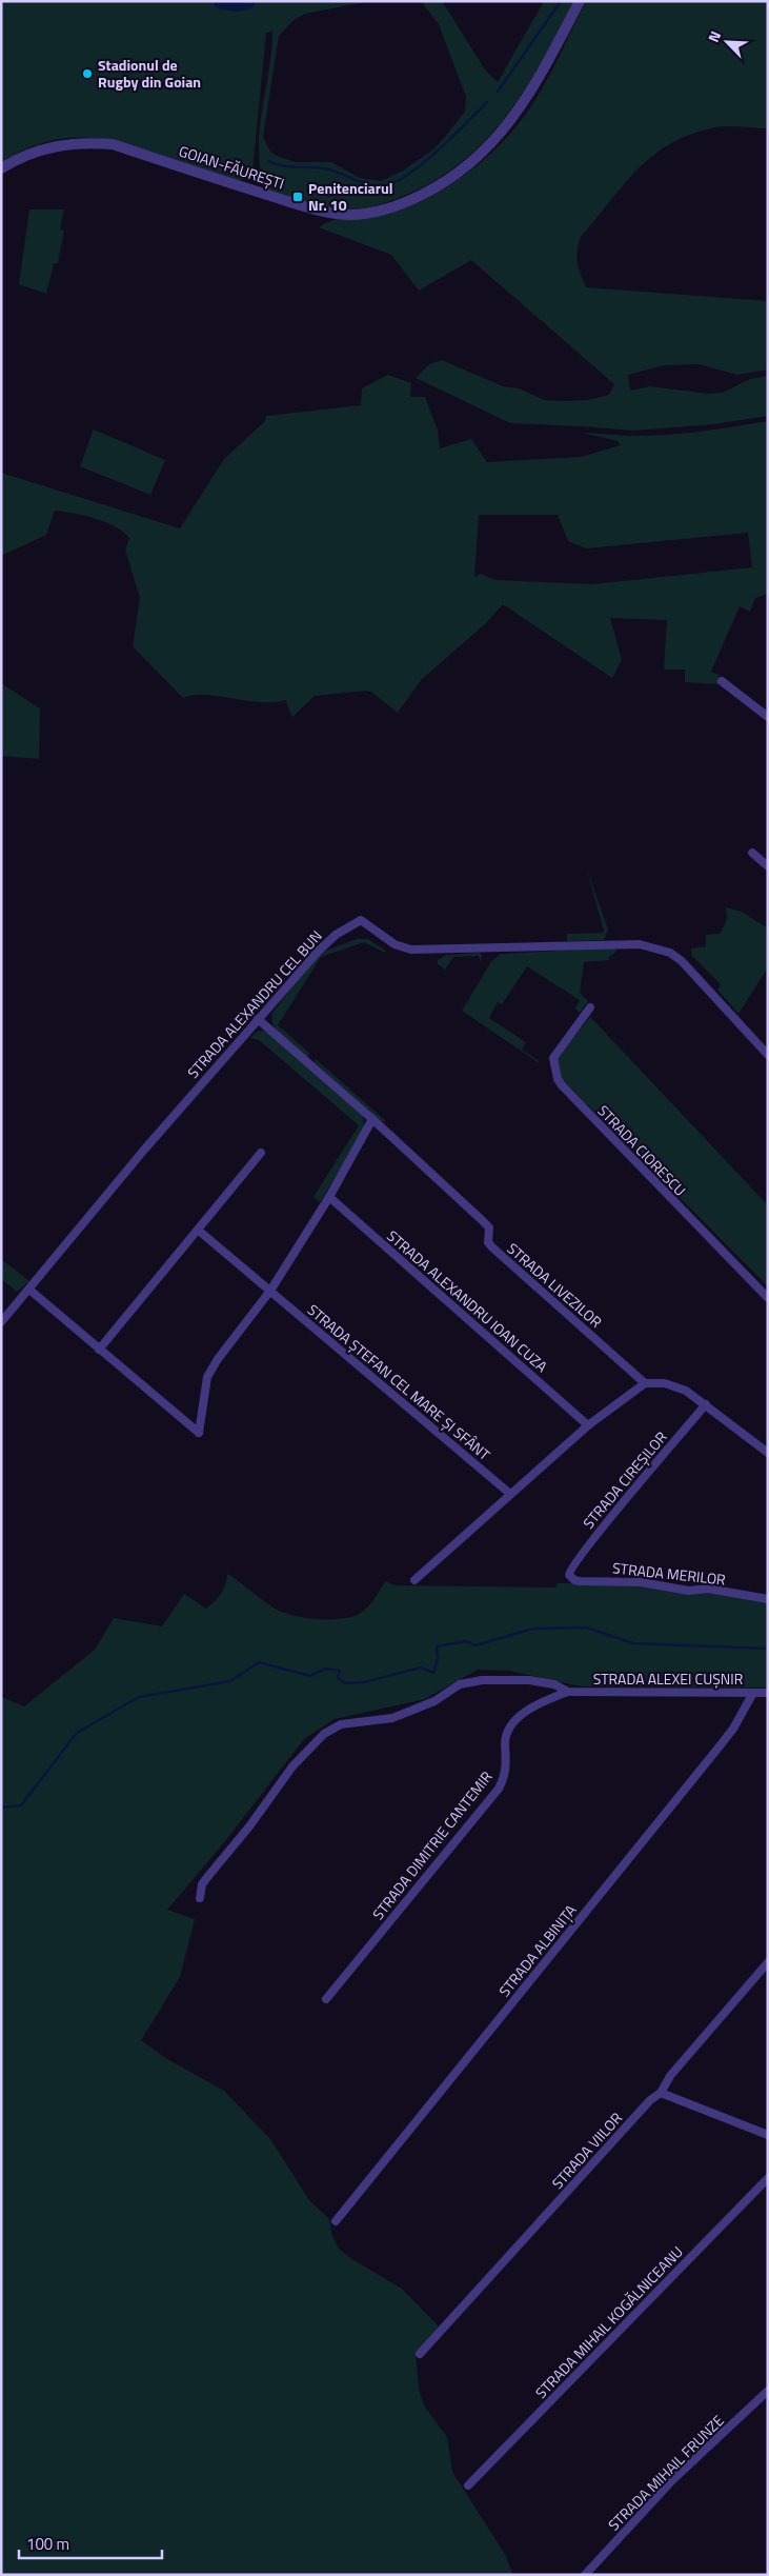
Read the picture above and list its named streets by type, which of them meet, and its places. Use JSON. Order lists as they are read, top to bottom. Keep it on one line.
{"streets":{"street":["GOIAN-FĂUREȘTI","STRADA ALEXANDRU CEL BUN","STRADA CIORESCU","STRADA LIVEZILOR","STRADA ALEXANDRU IOAN CUZA","STRADA ȘTEFAN CEL MARE ȘI SFÂNT","STRADA CIREȘILOR","STRADA MERILOR","STRADA ALEXEI CUȘNIR","STRADA DIMITRIE CANTEMIR","STRADA ALBINIȚA","STRADA VIILOR","STRADA MIHAIL KOGĂLNICEANU","STRADA MIHAIL FRUNZE"]},"crossings":[["STRADA ALEXANDRU CEL BUN","STRADA LIVEZILOR"],["STRADA CIREȘILOR","STRADA MERILOR"],["STRADA ALEXEI CUȘNIR","STRADA DIMITRIE CANTEMIR"],["STRADA ALEXEI CUȘNIR","STRADA ALBINIȚA"]],"places":{"other":["Stadionul de Rugby din Goian"],"transit":["Penitenciarul Nr. 10"]},"scale_bar":"100 m","north":"top left"}
